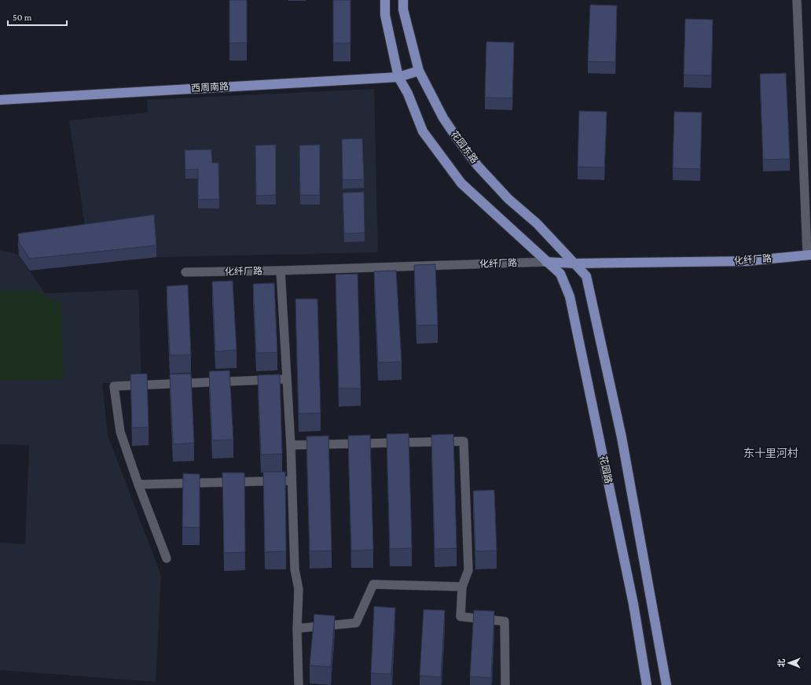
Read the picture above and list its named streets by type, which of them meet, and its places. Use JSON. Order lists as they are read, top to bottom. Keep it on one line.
{"streets":{"main road":["西周南路","花园东路","化纤厂路","花园路"]},"crossings":[["西周南路","花园东路"],["花园东路","化纤厂路"],["化纤厂路","花园路"]],"districts":["东十里河村"],"scale_bar":"50 m","north":"left"}
